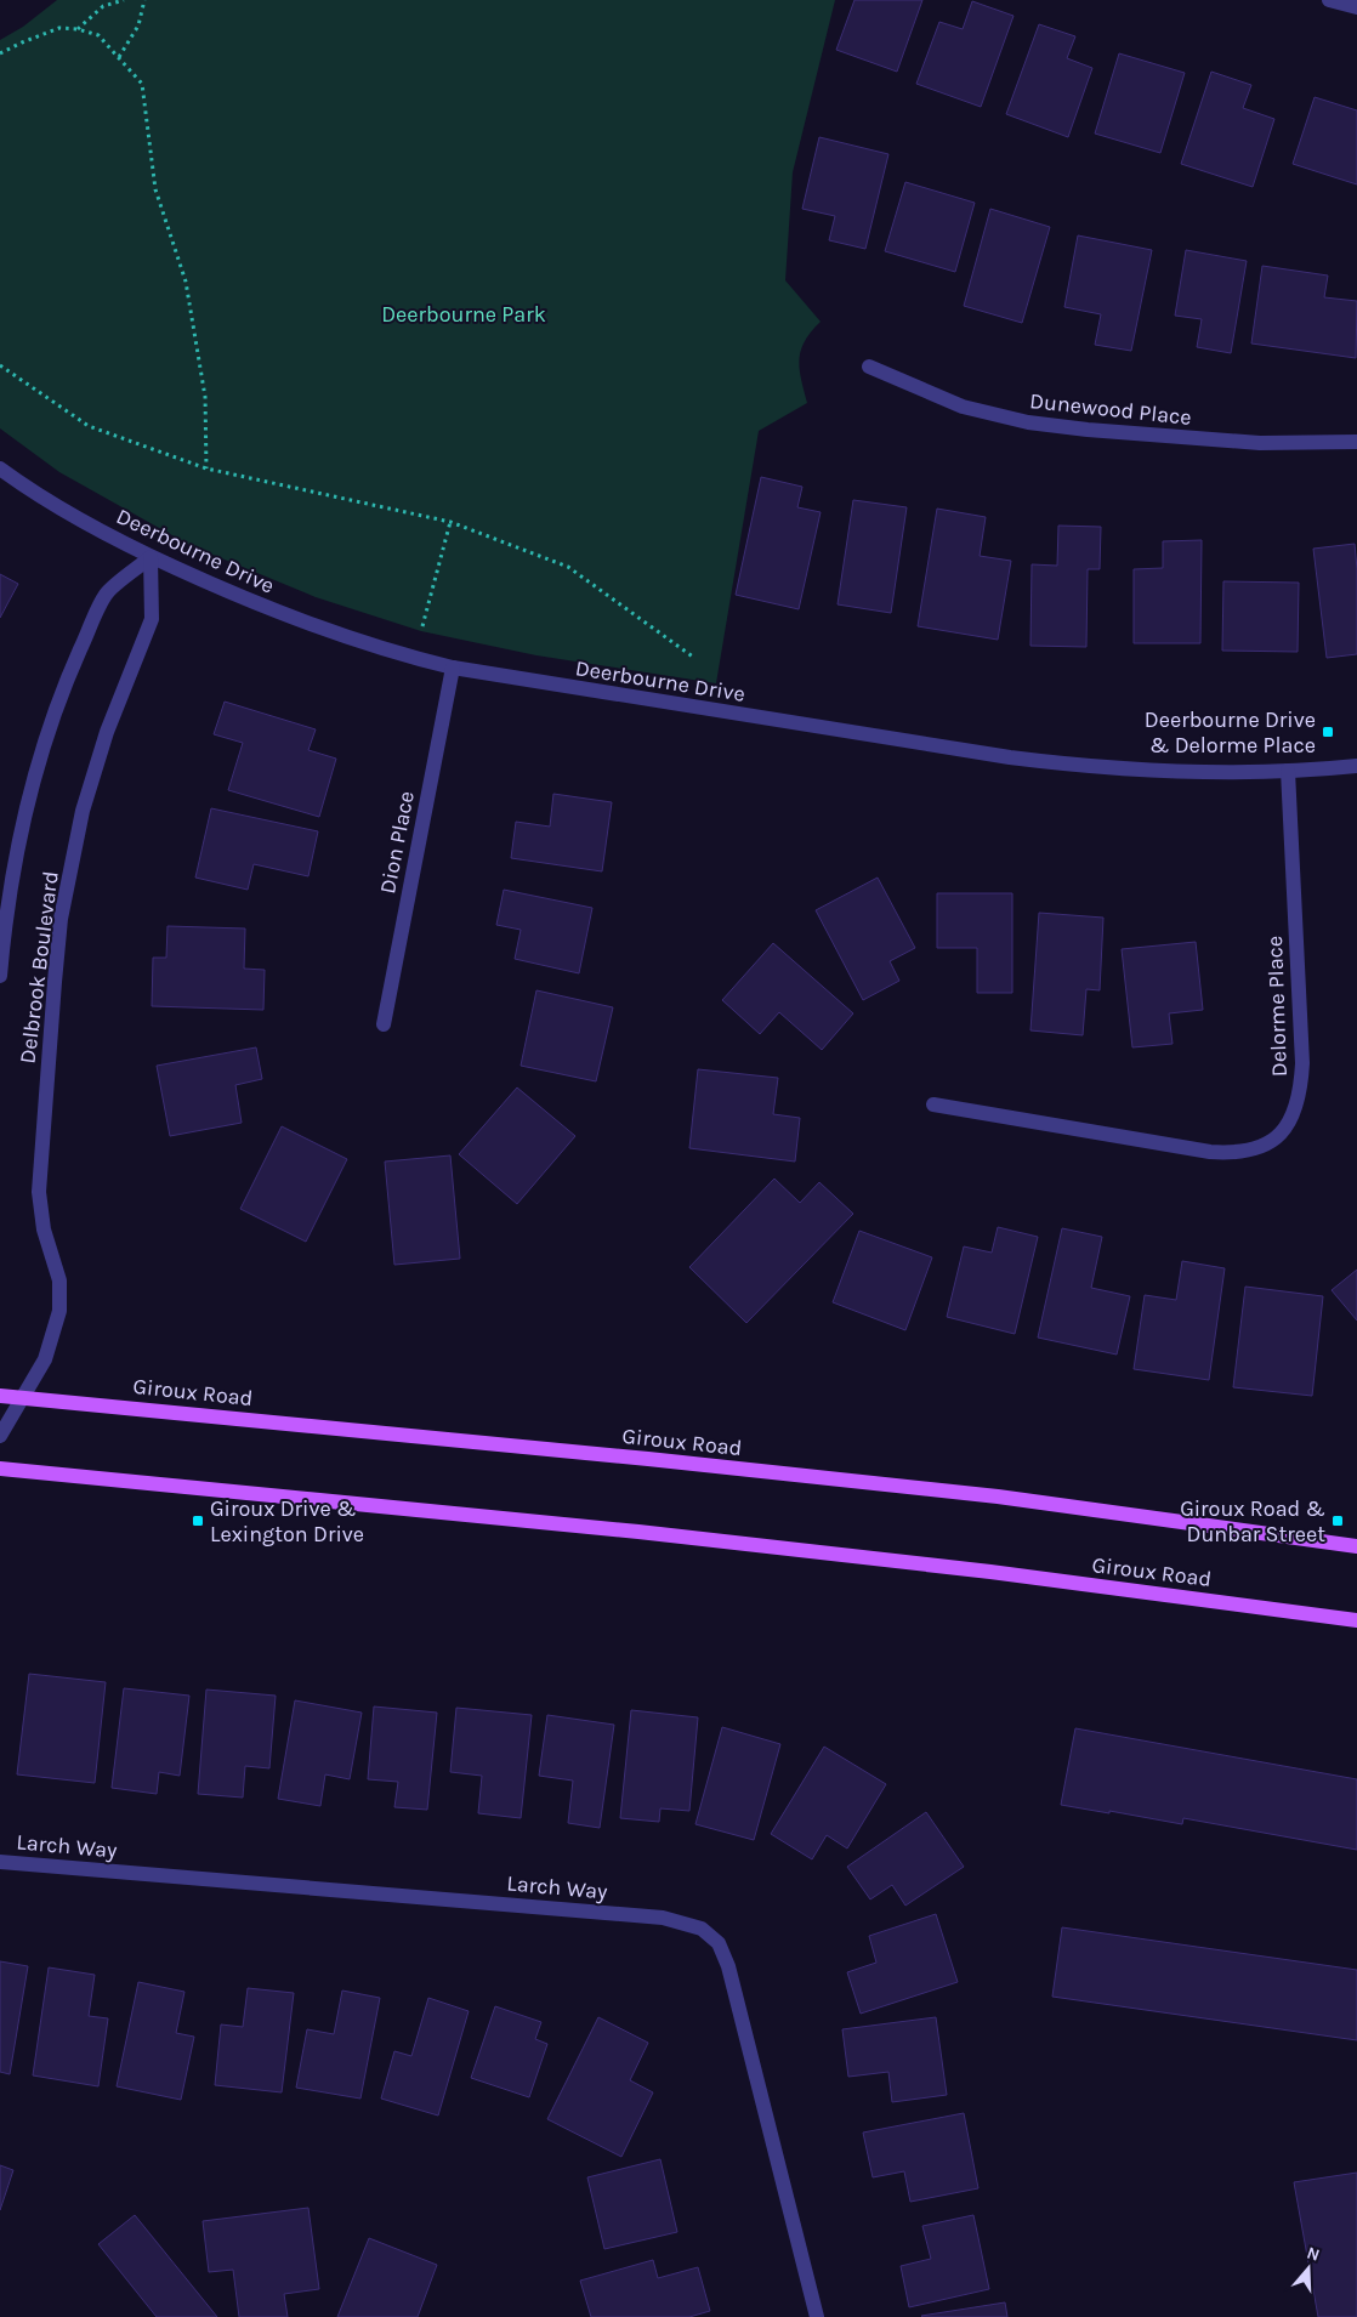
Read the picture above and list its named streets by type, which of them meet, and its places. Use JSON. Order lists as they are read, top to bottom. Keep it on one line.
{"streets":{"main road":["Giroux Road"],"street":["Dunewood Place","Deerbourne Drive","Dion Place","Delbrook Boulevard","Delorme Place","Larch Way"]},"crossings":[["Deerbourne Drive","Dion Place"],["Deerbourne Drive","Delbrook Boulevard"],["Deerbourne Drive","Delorme Place"],["Delbrook Boulevard","Giroux Road"]],"parks":["Deerbourne Park"],"places":{"transit":["Deerbourne Drive & Delorme Place","Giroux Drive & Lexington Drive","Giroux Road & Dunbar Street"]},"north":"top"}
